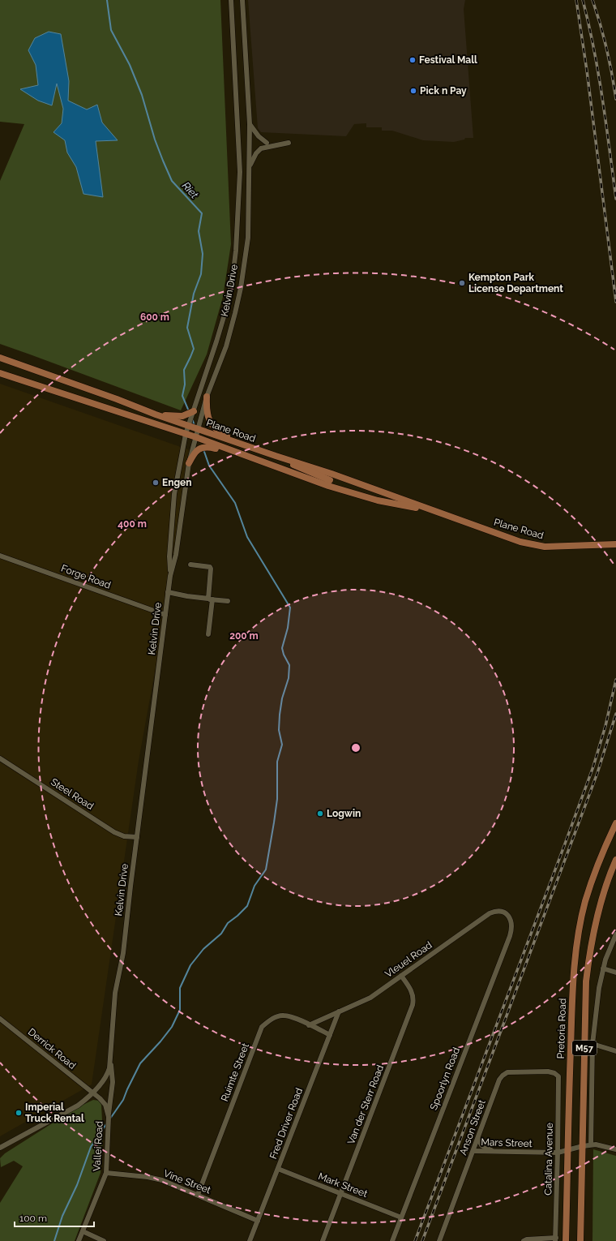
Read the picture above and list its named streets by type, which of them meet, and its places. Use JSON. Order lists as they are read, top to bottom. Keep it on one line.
{"streets":{"main road":["Plane Road","Pretoria Road","M57"],"street":["Kelvin Drive","Forge Road","Steel Road","Vleuel Road","Derrick Road","Ruimte Street","Spoorlyn Road","Van der Sterr Road","Fred Driver Road","Anson Street","Mars Street","Vallei Road","Catalina Avenue","Vine Street","Mark Street"]},"crossings":[["Kelvin Drive","Plane Road"],["Kelvin Drive","Forge Road"],["Kelvin Drive","Steel Road"],["Kelvin Drive","Derrick Road"],["Kelvin Drive","Vallei Road"],["Vleuel Road","Ruimte Street"],["Vleuel Road","Spoorlyn Road"],["Vleuel Road","Van der Sterr Road"],["Vleuel Road","Fred Driver Road"],["Pretoria Road","Mars Street"],["M57","Mars Street"],["Derrick Road","Vallei Road"],["Ruimte Street","Fred Driver Road"],["Ruimte Street","Vine Street"],["Spoorlyn Road","Mark Street"],["Van der Sterr Road","Mark Street"],["Fred Driver Road","Vine Street"],["Fred Driver Road","Mark Street"],["Anson Street","Mars Street"],["Anson Street","Catalina Avenue"],["Mars Street","Catalina Avenue"],["Vallei Road","Vine Street"]],"water":["Riet"],"places":["Festival Mall","Pick n Pay","Kempton Park License Department","Engen","Logwin","Imperial Truck Rental"],"scale_bar":"100 m","rings":["600 m","400 m","200 m"]}
